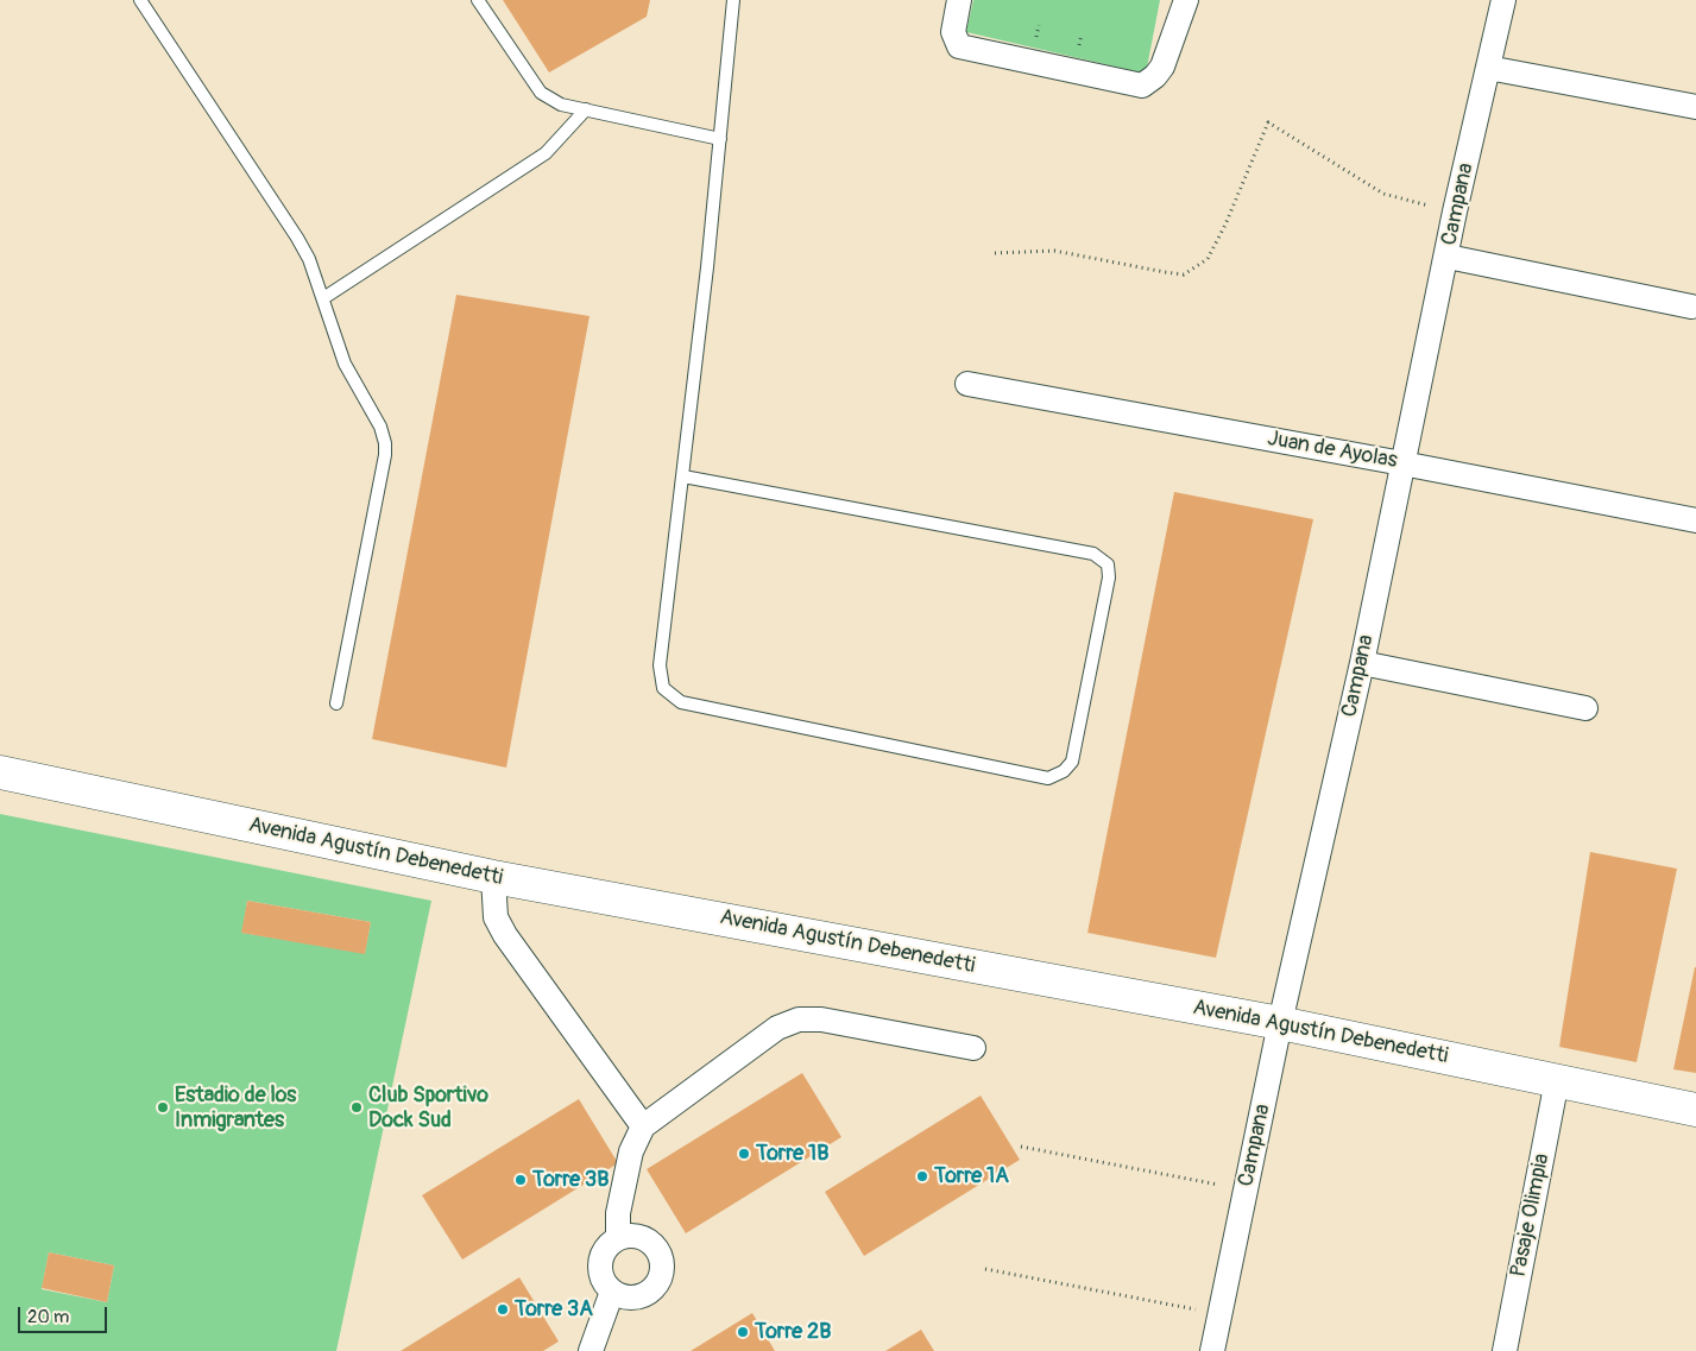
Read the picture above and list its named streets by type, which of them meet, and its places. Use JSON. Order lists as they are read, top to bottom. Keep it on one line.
{"streets":{"main road":["Avenida Agustín Debenedetti"],"street":["Campana","Juan de Ayolas","Pasaje Olimpia"]},"crossings":[["Campana","Juan de Ayolas"],["Campana","Avenida Agustín Debenedetti"],["Avenida Agustín Debenedetti","Pasaje Olimpia"]],"places":["Estadio de los Inmigrantes","Club Sportivo Dock Sud","Torre 1B","Torre 1A","Torre 3B","Torre 3A","Torre 2B"],"scale_bar":"20 m"}
